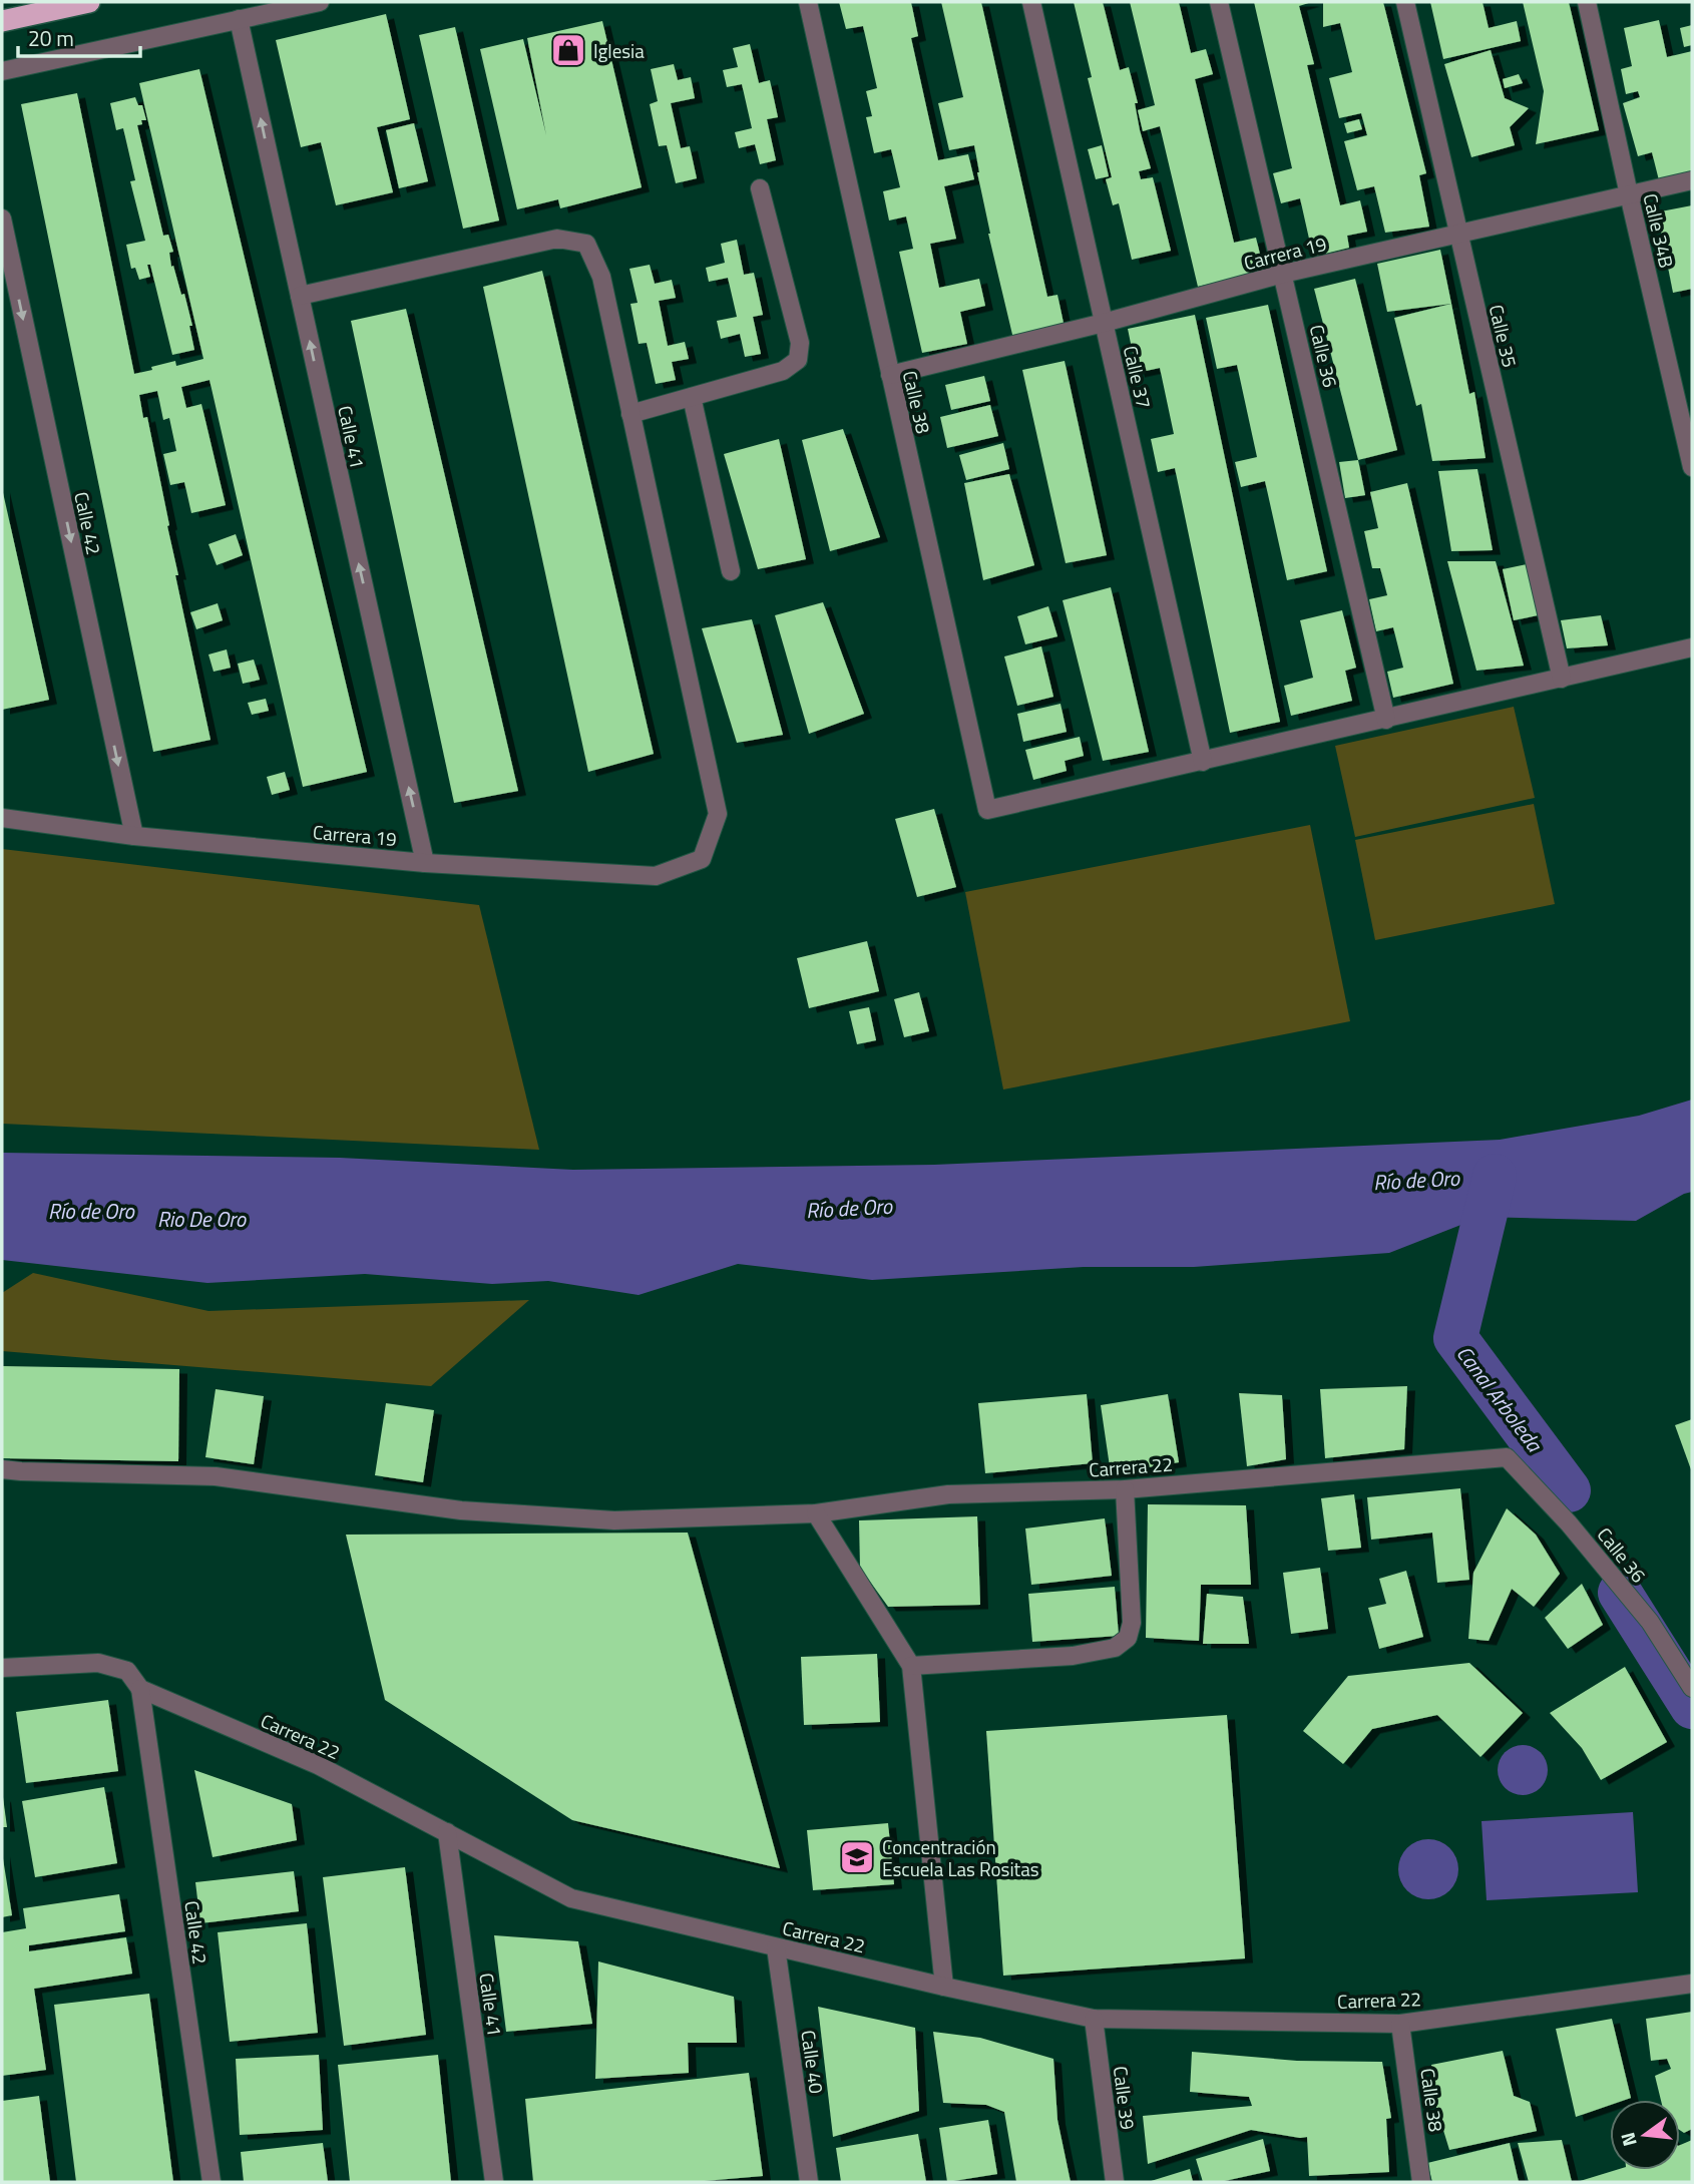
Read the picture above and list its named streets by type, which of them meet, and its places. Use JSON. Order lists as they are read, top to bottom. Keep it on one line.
{"streets":{"street":["Calle 34B","Carrera 19","Calle 35","Calle 36","Calle 37","Calle 38","Calle 41","Calle 42","Carrera 22","Calle 40","Calle 39"]},"crossings":[["Calle 34B","Carrera 19"],["Carrera 19","Calle 35"],["Carrera 19","Calle 36"],["Carrera 19","Calle 37"],["Carrera 19","Calle 38"],["Carrera 19","Calle 41"],["Carrera 19","Calle 42"],["Calle 36","Carrera 22"],["Calle 37","Calle 38"],["Calle 38","Carrera 22"],["Calle 41","Carrera 22"],["Calle 42","Carrera 22"],["Carrera 22","Calle 40"],["Carrera 22","Calle 39"]],"one_way":["Calle 41","Calle 42"],"water":["Río de Oro","Rio De Oro","Canal Arboleda"],"places":{"shop":["Iglesia"],"school or university":["Concentración Escuela Las Rositas"]},"scale_bar":"20 m","north":"left"}
